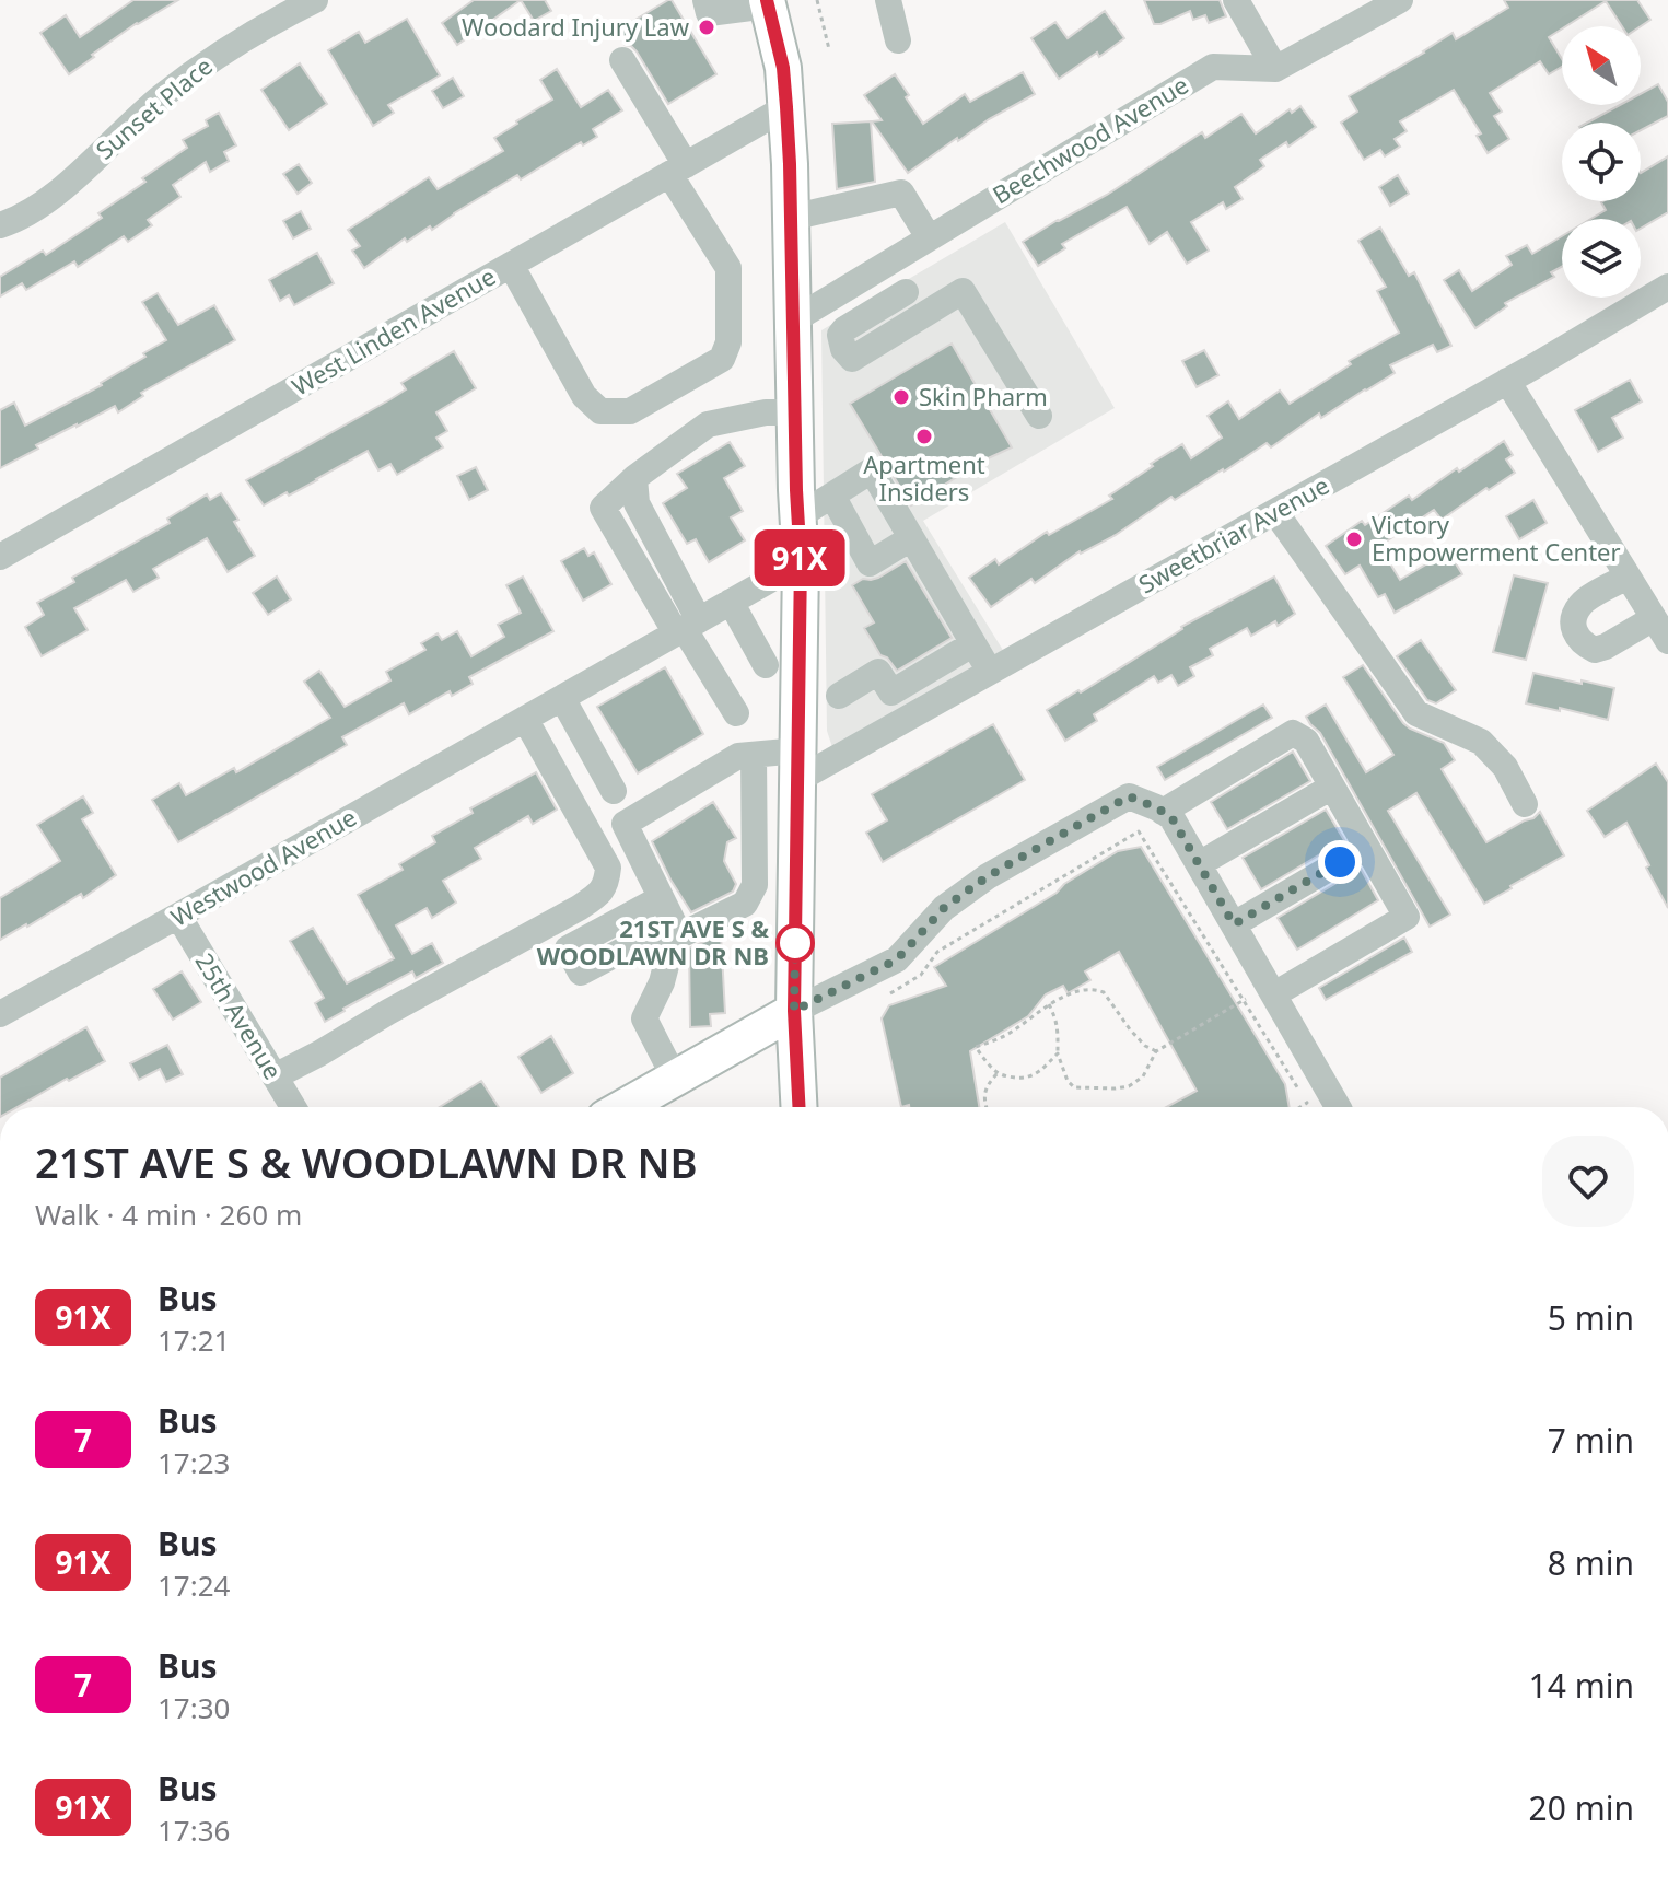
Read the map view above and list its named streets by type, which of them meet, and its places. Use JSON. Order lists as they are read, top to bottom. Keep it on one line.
{"streets":{"street":["Sunset Place","Beechwood Avenue","West Linden Avenue","Sweetbriar Avenue","Westwood Avenue","25th Avenue"]},"crossings":[["Westwood Avenue","25th Avenue"]],"places":["Woodard Injury Law","Skin Pharm","Apartment Insiders","Victory Empowerment Center","21ST AVE S & WOODLAWN DR NB"],"lines":["bus line 91X"],"north":"top left","page":{"on_map":"91X","heading":["21ST AVE S & WOODLAWN DR NB","Walk · 4 min · 260 m"],"list":[{"mark":"91X","name":"Bus","note":"17:21","value":"5 min"},{"mark":"7","name":"Bus","note":"17:23","value":"7 min"},{"mark":"91X","name":"Bus","note":"17:24","value":"8 min"},{"mark":"7","name":"Bus","note":"17:30","value":"14 min"},{"mark":"91X","name":"Bus","note":"17:36","value":"20 min"}]}}
